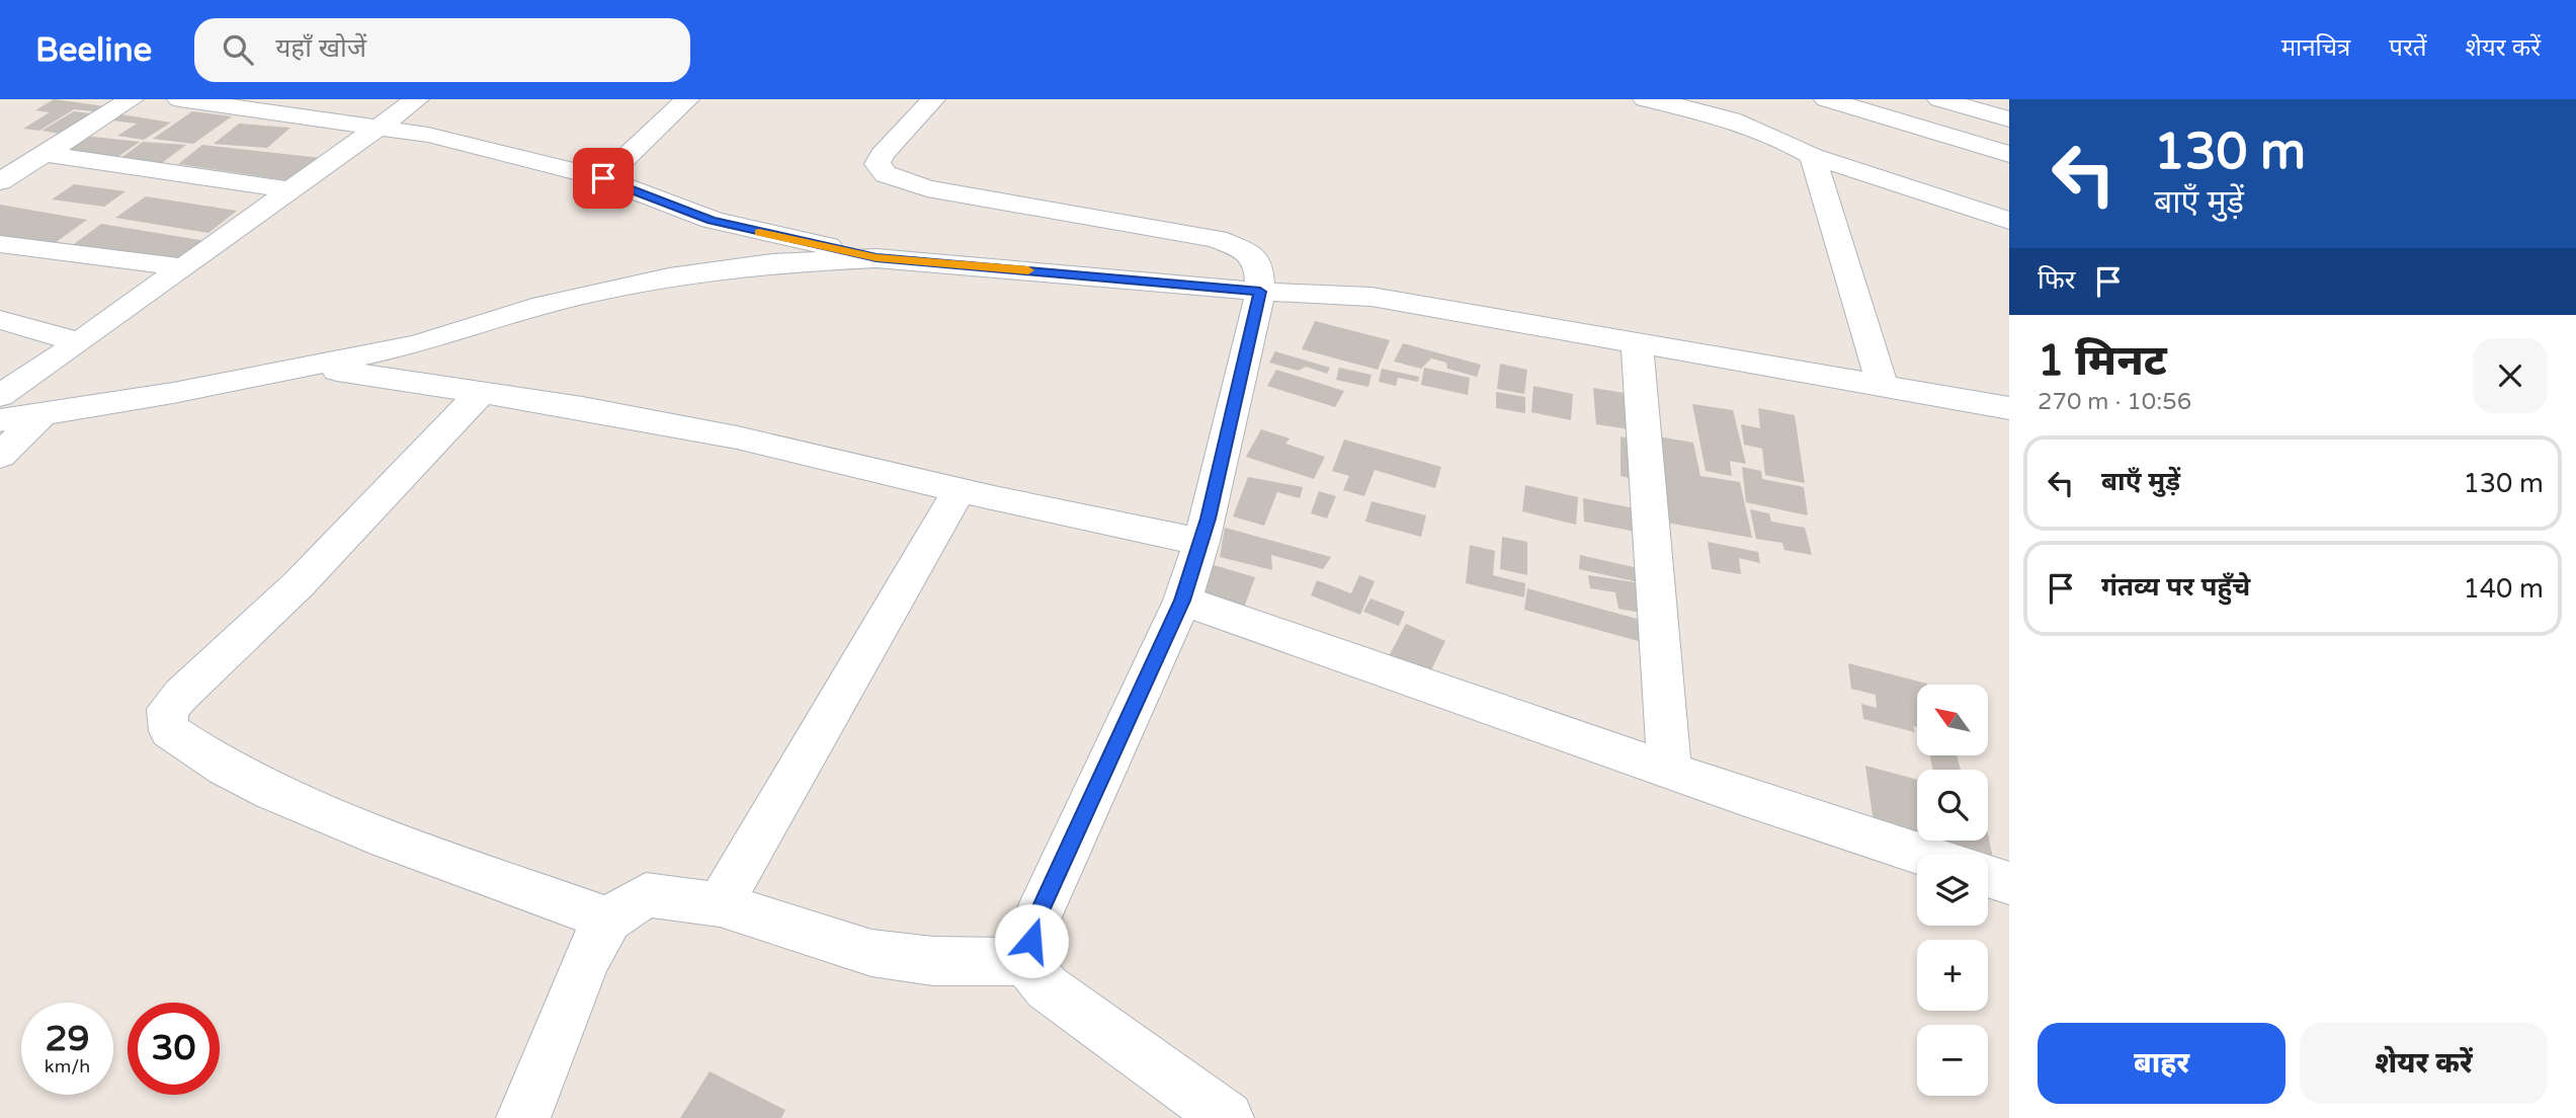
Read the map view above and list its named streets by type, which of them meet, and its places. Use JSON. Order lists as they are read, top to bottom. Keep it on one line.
{"north":"top left","page":{"header":"Beeline","search":"यहाँ खोजें","nav":["मानचित्र","परतें","शेयर करें"],"turn":["130 m","बाएँ मुड़ें"],"then":"फिर","heading":["1 मिनट","270 m · 10:56"],"list":[{"name":"बाएँ मुड़ें","value":"130 m"},{"name":"गंतव्य पर पहुँचे","value":"140 m"}],"map_buttons":["+","−"],"speed":"29 km/h","limit":"30","buttons":["बाहर","शेयर करें"]}}
